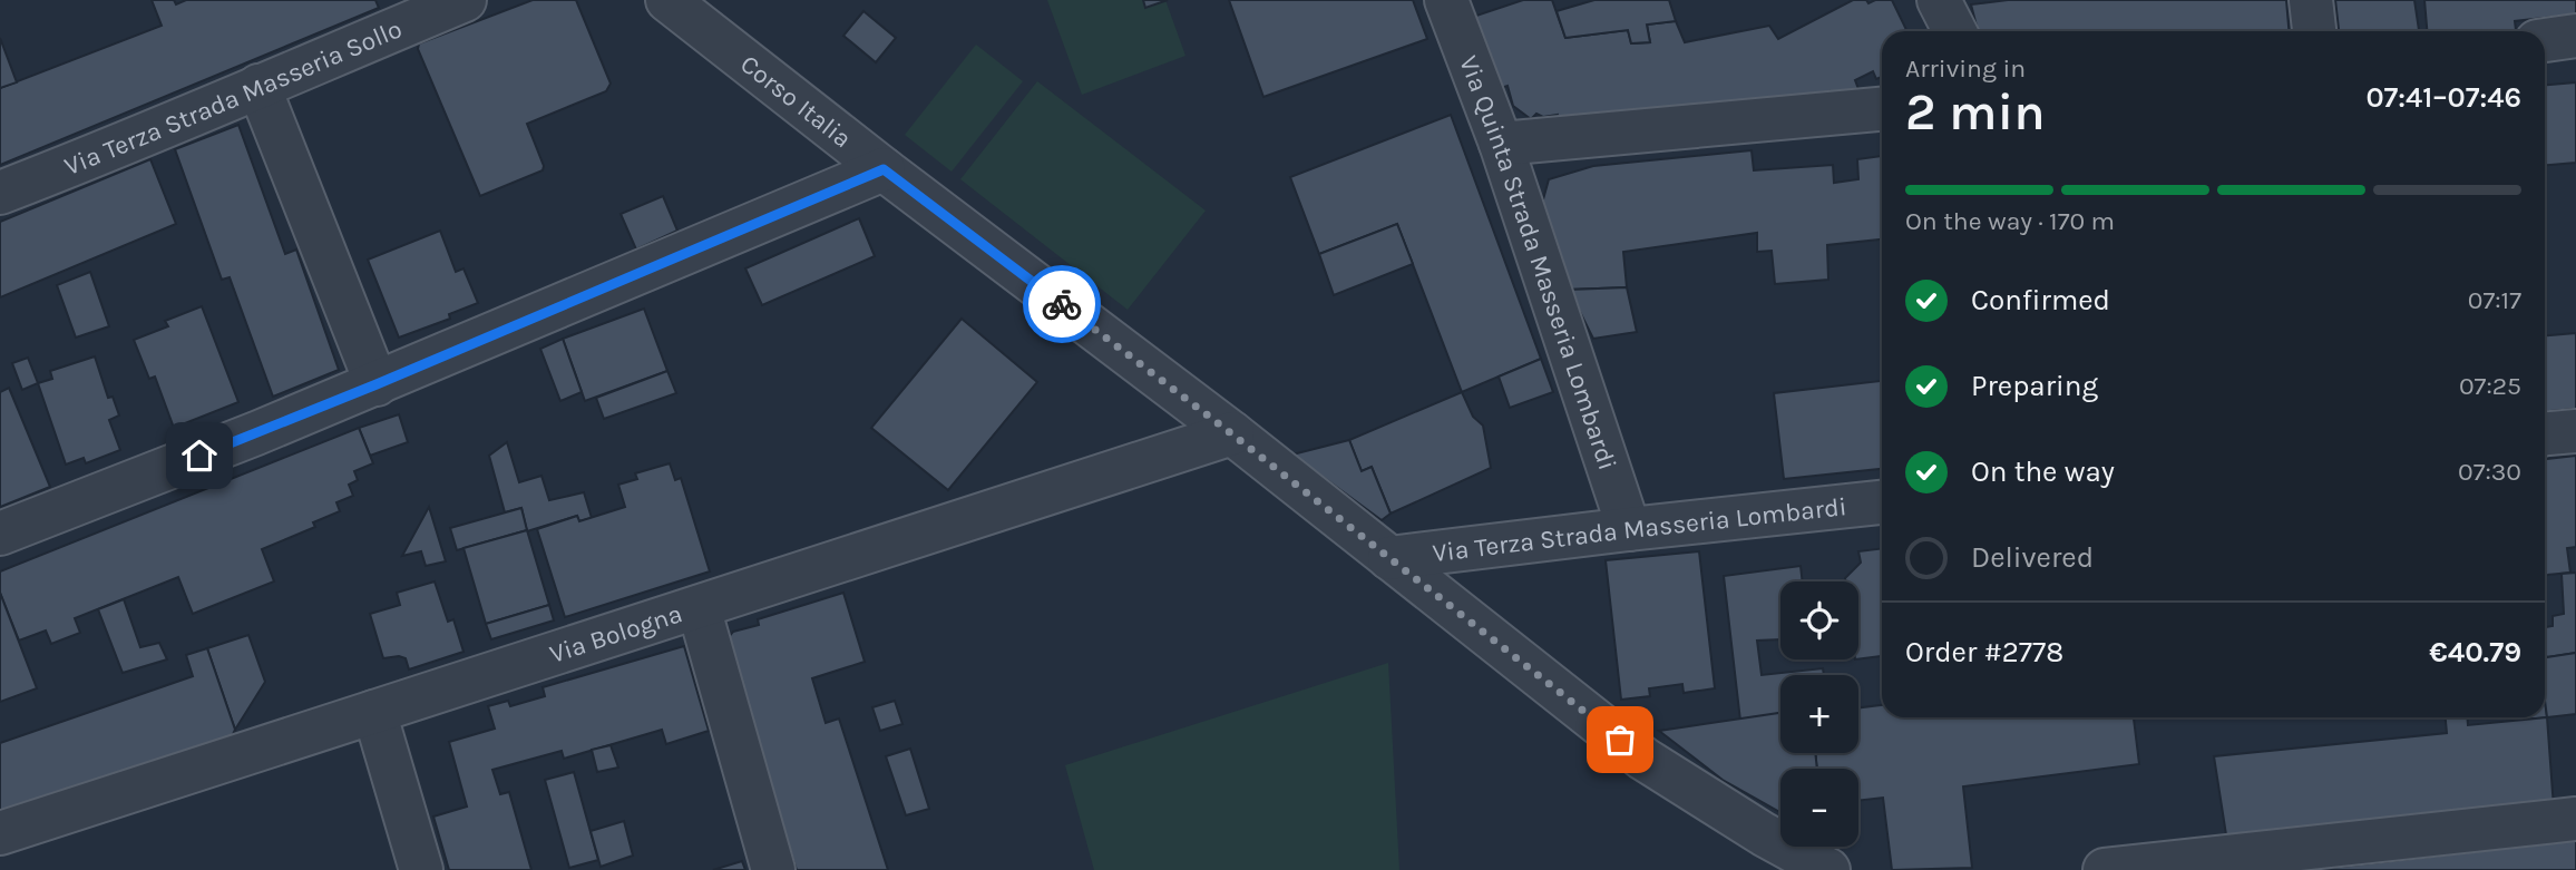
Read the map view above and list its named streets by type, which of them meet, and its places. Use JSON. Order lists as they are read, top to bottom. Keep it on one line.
{"streets":{"street":["Via Terza Strada Masseria Sollo","Corso Italia","Via Quinta Strada Masseria Lombardi","Via Terza Strada Masseria Lombardi","Via Bologna"]},"crossings":[["Corso Italia","Via Terza Strada Masseria Lombardi"],["Corso Italia","Via Bologna"],["Via Quinta Strada Masseria Lombardi","Via Terza Strada Masseria Lombardi"]],"page":{"heading":["2 min","Arriving in","07:41–07:46"],"panel":["Order #2778","€40.79"],"bar":"On the way · 170 m","list":[["Confirmed","07:17"],["Preparing","07:25"],["On the way","07:30"],"Delivered"],"map_buttons":["+","−"]}}
